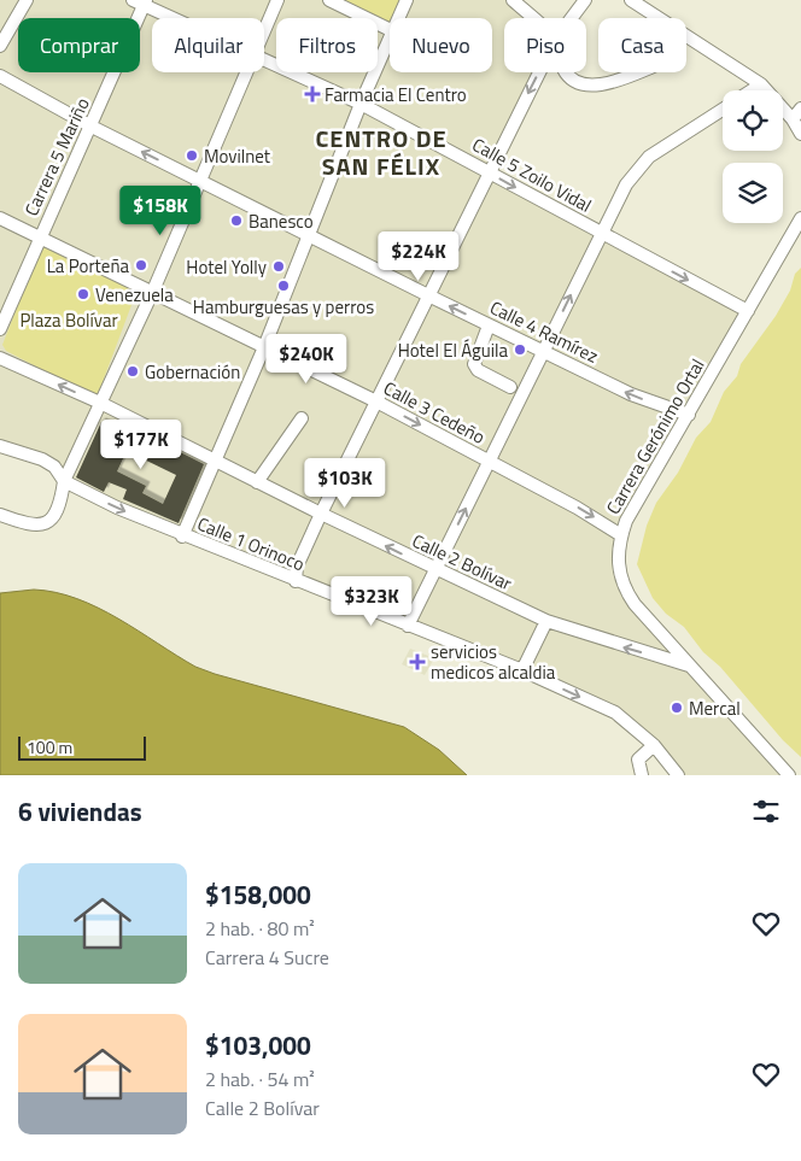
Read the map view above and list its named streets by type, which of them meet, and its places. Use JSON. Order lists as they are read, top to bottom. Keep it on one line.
{"streets":{"street":["Carrera 5 Mariño","Calle 5 Zoilo Vidal","Calle 4 Ramírez","Calle 3 Cedeño","Carrera Gerónimo Ortal","Calle 1 Orinoco","Calle 2 Bolívar"]},"crossings":[["Carrera 5 Mariño","Calle 5 Zoilo Vidal"],["Carrera 5 Mariño","Calle 4 Ramírez"],["Carrera 5 Mariño","Calle 3 Cedeño"],["Calle 5 Zoilo Vidal","Carrera Gerónimo Ortal"],["Calle 4 Ramírez","Carrera Gerónimo Ortal"],["Calle 3 Cedeño","Carrera Gerónimo Ortal"],["Carrera Gerónimo Ortal","Calle 2 Bolívar"]],"one_way":["Calle 5 Zoilo Vidal","Calle 4 Ramírez","Calle 3 Cedeño","Calle 1 Orinoco","Calle 2 Bolívar"],"districts":["CENTRO DE SAN FÉLIX"],"parks":["Plaza Bolívar"],"places":{"health":["Farmacia El Centro","servicios medicos alcaldia"],"other":["Movilnet","Banesco","La Porteña","Hotel Yolly","Hamburguesas y perros","Venezuela","Hotel El Águila","Gobernación","Mercal"]},"scale_bar":"100 m","page":{"chip":["Comprar","Alquilar","Filtros","Nuevo","Piso","Casa"],"price":["$158K","$224K","$240K","$177K","$103K","$323K"],"scale":"100 m","heading":"6 viviendas","list":[{"name":"$158,000","note":"2 hab. · 80 m² · Carrera 4 Sucre"},{"name":"$103,000","note":"2 hab. · 54 m² · Calle 2 Bolívar"}]}}
